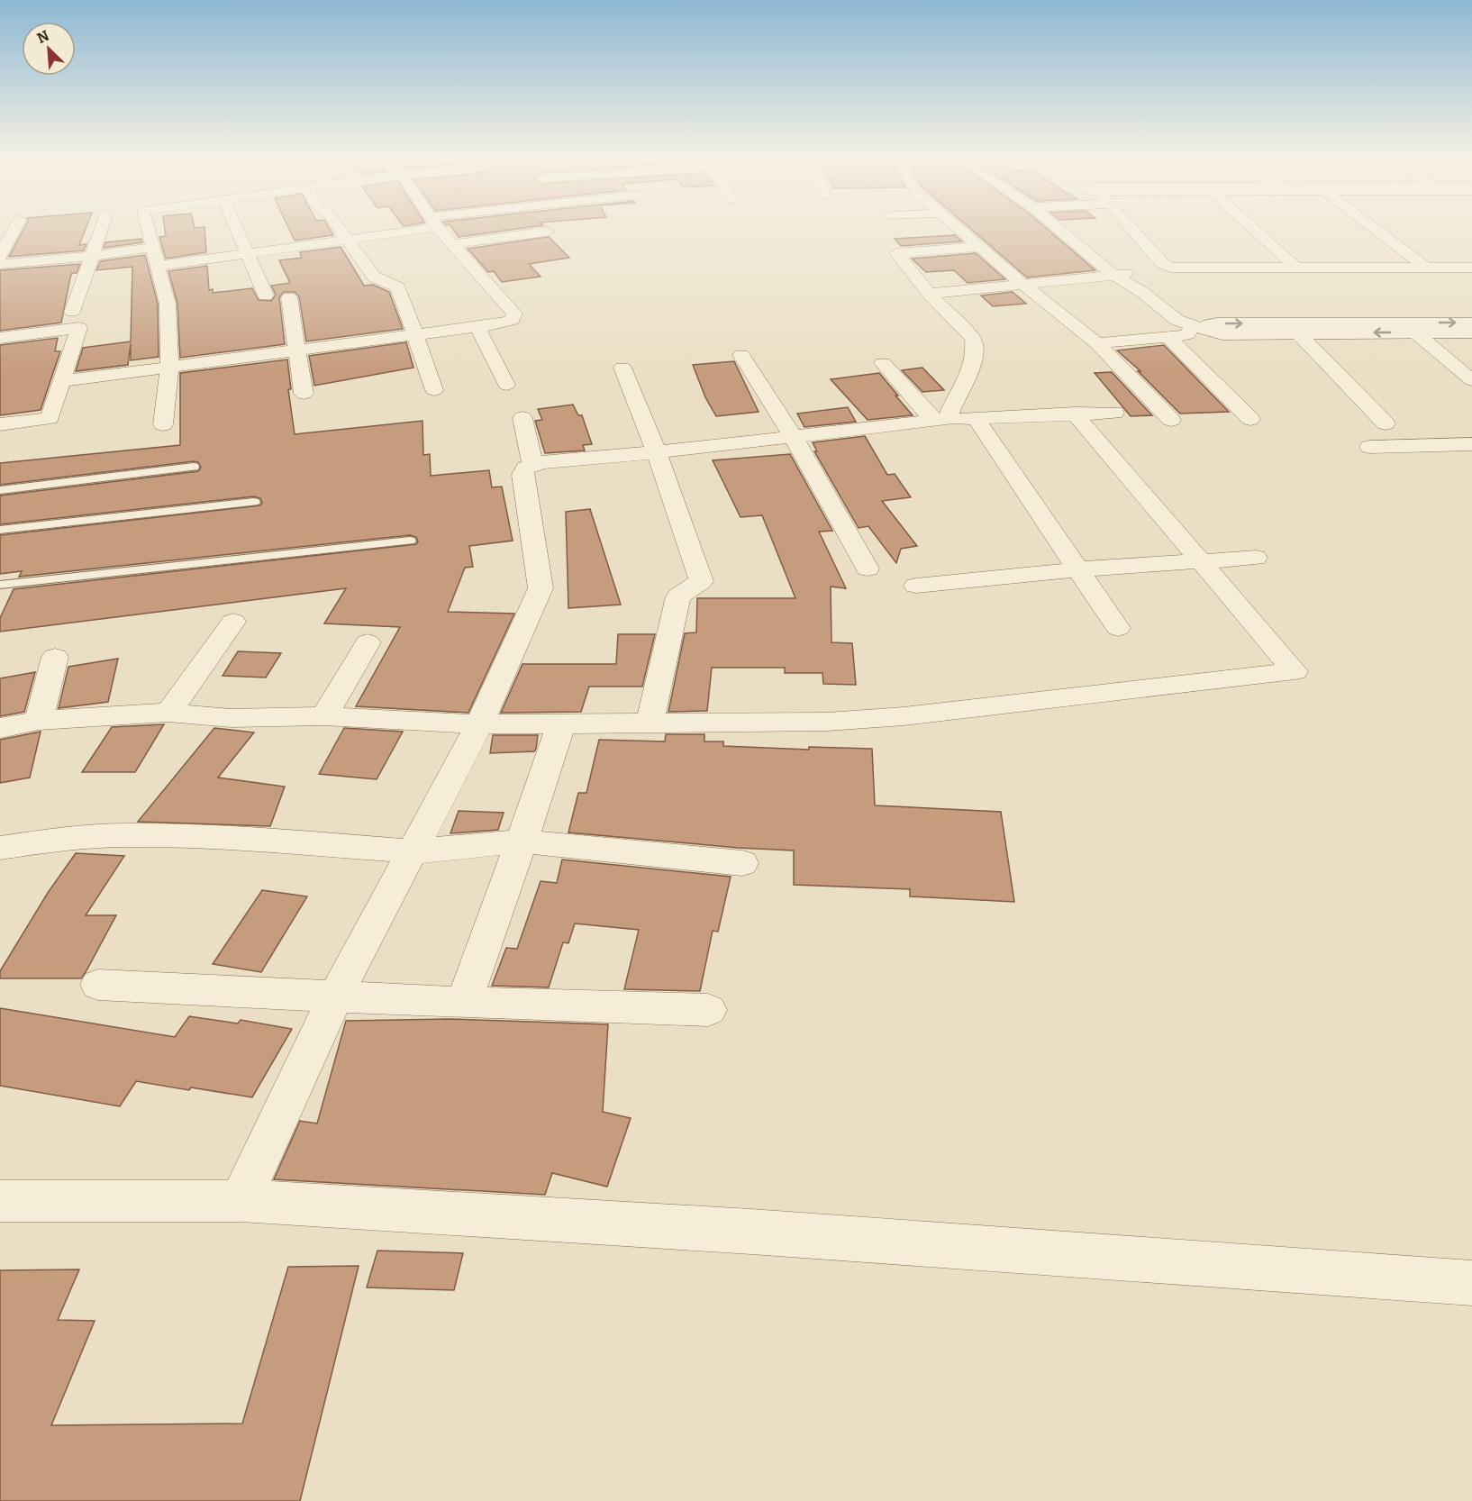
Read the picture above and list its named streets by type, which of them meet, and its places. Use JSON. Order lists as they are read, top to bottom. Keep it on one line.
{"north":"top left"}
